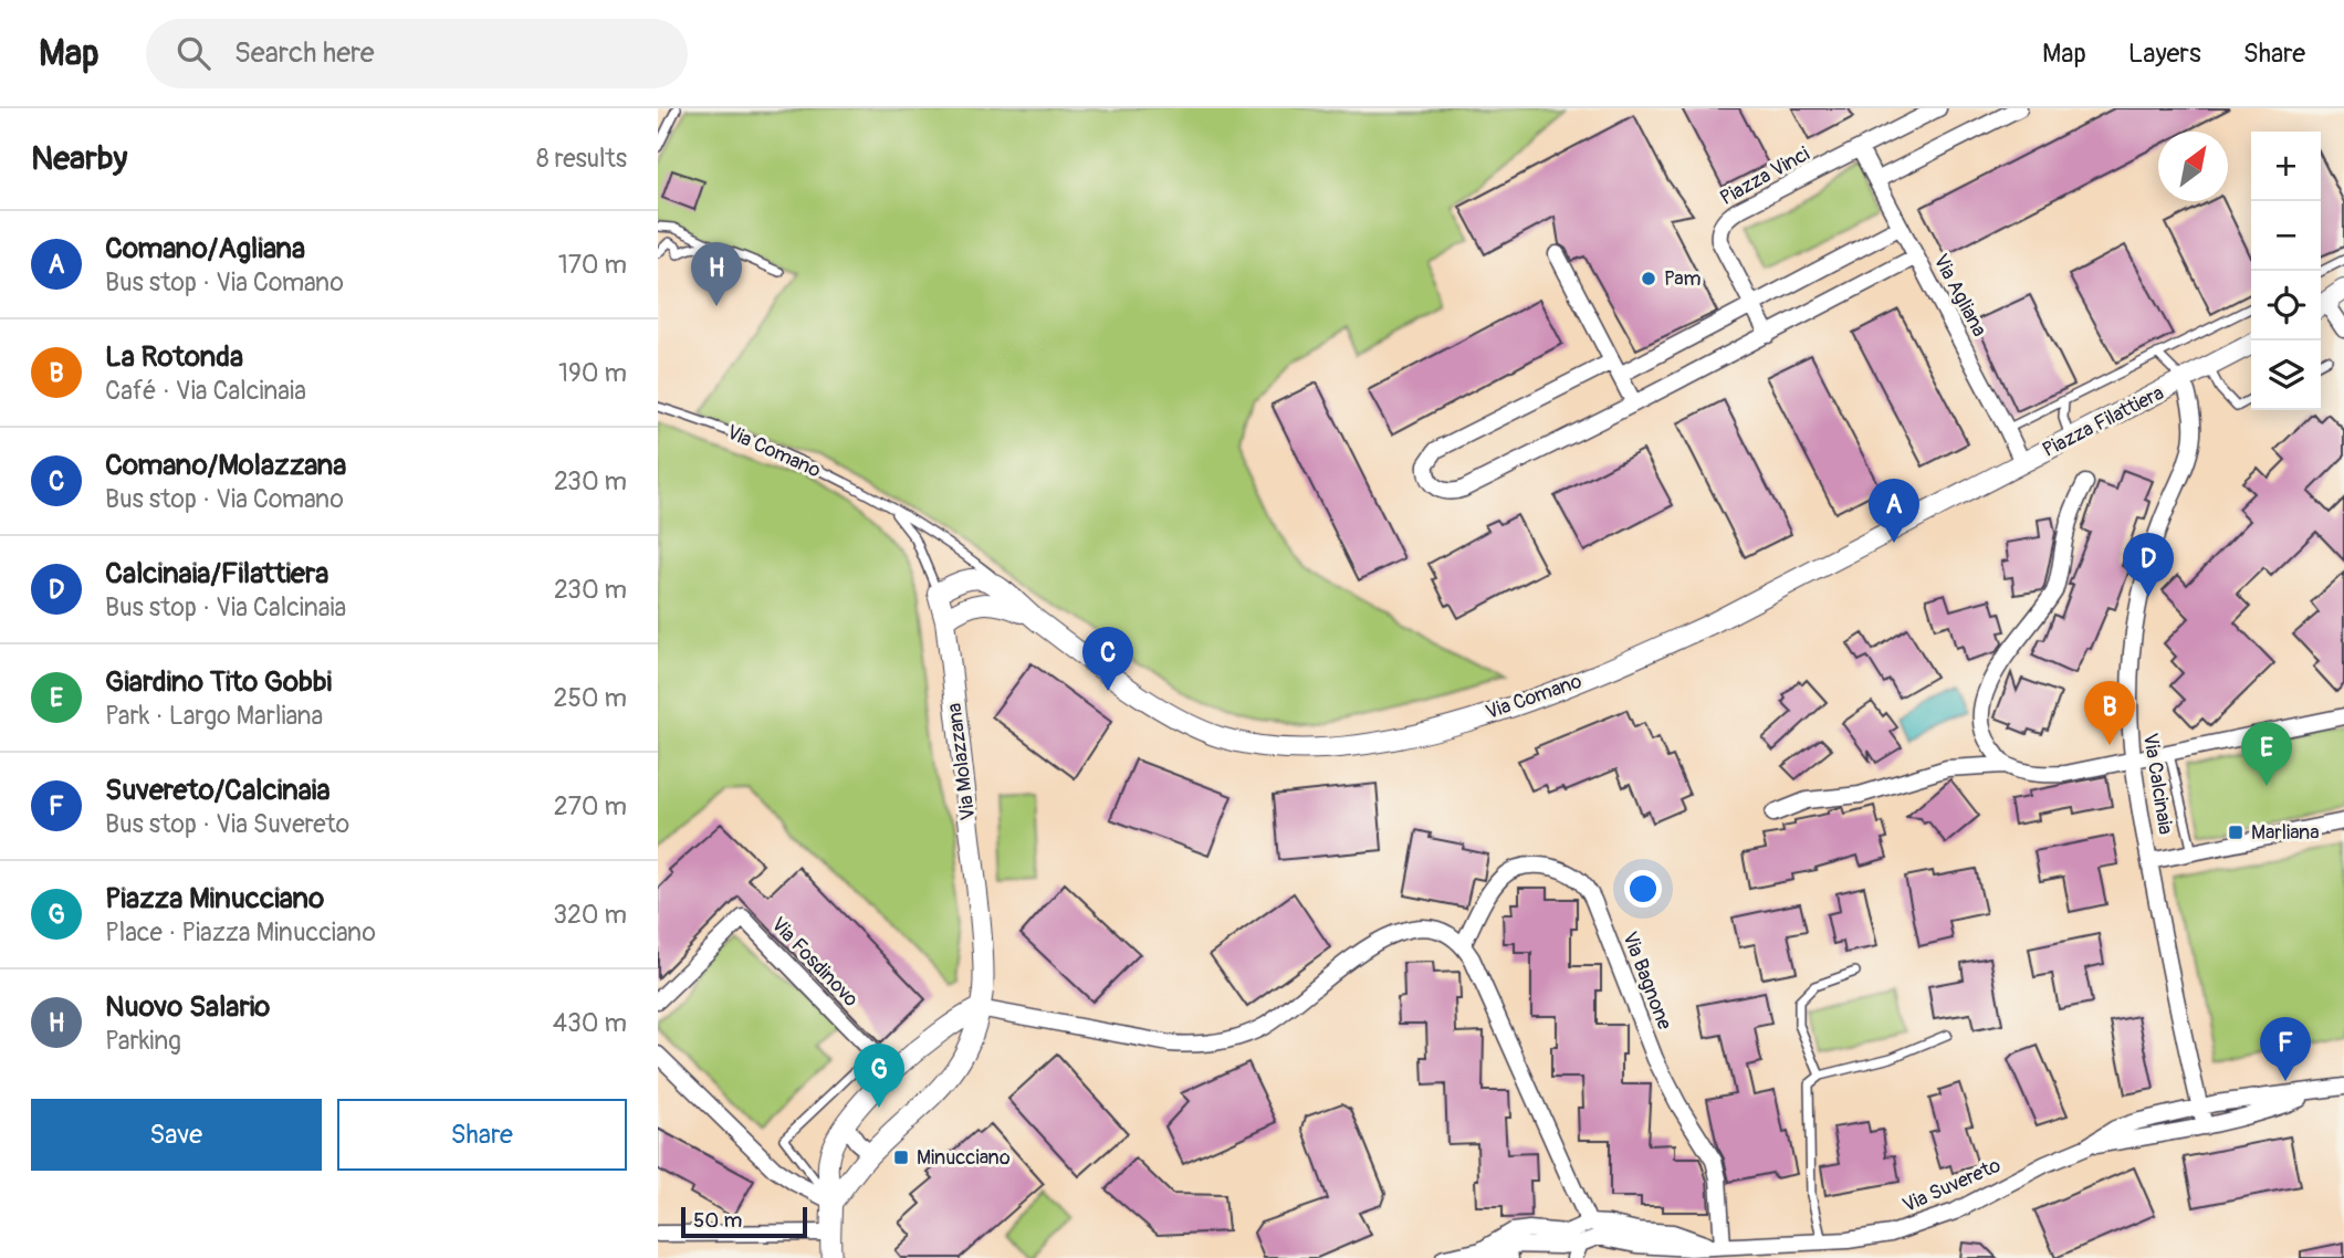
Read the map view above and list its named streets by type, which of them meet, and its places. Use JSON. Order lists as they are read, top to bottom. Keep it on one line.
{"streets":{"street":["Piazza Vinci","Via Agliana","Piazza Filattiera","Via Comano","Via Molazzana","Via Calcinaia","Via Fosdinovo","Via Bagnone","Via Suvereto"]},"crossings":[["Piazza Vinci","Via Agliana"],["Via Agliana","Piazza Filattiera"],["Via Agliana","Via Comano"],["Piazza Filattiera","Via Comano"],["Piazza Filattiera","Via Calcinaia"],["Via Comano","Via Molazzana"],["Via Calcinaia","Via Suvereto"],["Via Bagnone","Via Suvereto"]],"places":{"other":["Pam"],"transit":["Marliana","Minucciano"]},"scale_bar":"50 m","north":"top right","page":{"header":"Map","search":"Search here","nav":["Map","Layers","Share"],"heading":["Nearby","8 results"],"map_buttons":["+","−"],"list":[{"mark":"A","name":"Comano/Agliana","note":"Bus stop · Via Comano","value":"170 m"},{"mark":"B","name":"La Rotonda","note":"Café · Via Calcinaia","value":"190 m"},{"mark":"C","name":"Comano/Molazzana","note":"Bus stop · Via Comano","value":"230 m"},{"mark":"D","name":"Calcinaia/Filattiera","note":"Bus stop · Via Calcinaia","value":"230 m"},{"mark":"E","name":"Giardino Tito Gobbi","note":"Park · Largo Marliana","value":"250 m"},{"mark":"F","name":"Suvereto/Calcinaia","note":"Bus stop · Via Suvereto","value":"270 m"},{"mark":"G","name":"Piazza Minucciano","note":"Place · Piazza Minucciano","value":"320 m"},{"mark":"H","name":"Nuovo Salario","note":"Parking","value":"430 m"}],"pins":["H","A","D","C","B","E","F","G"],"buttons":["Save","Share"],"scale":"50 m"}}
